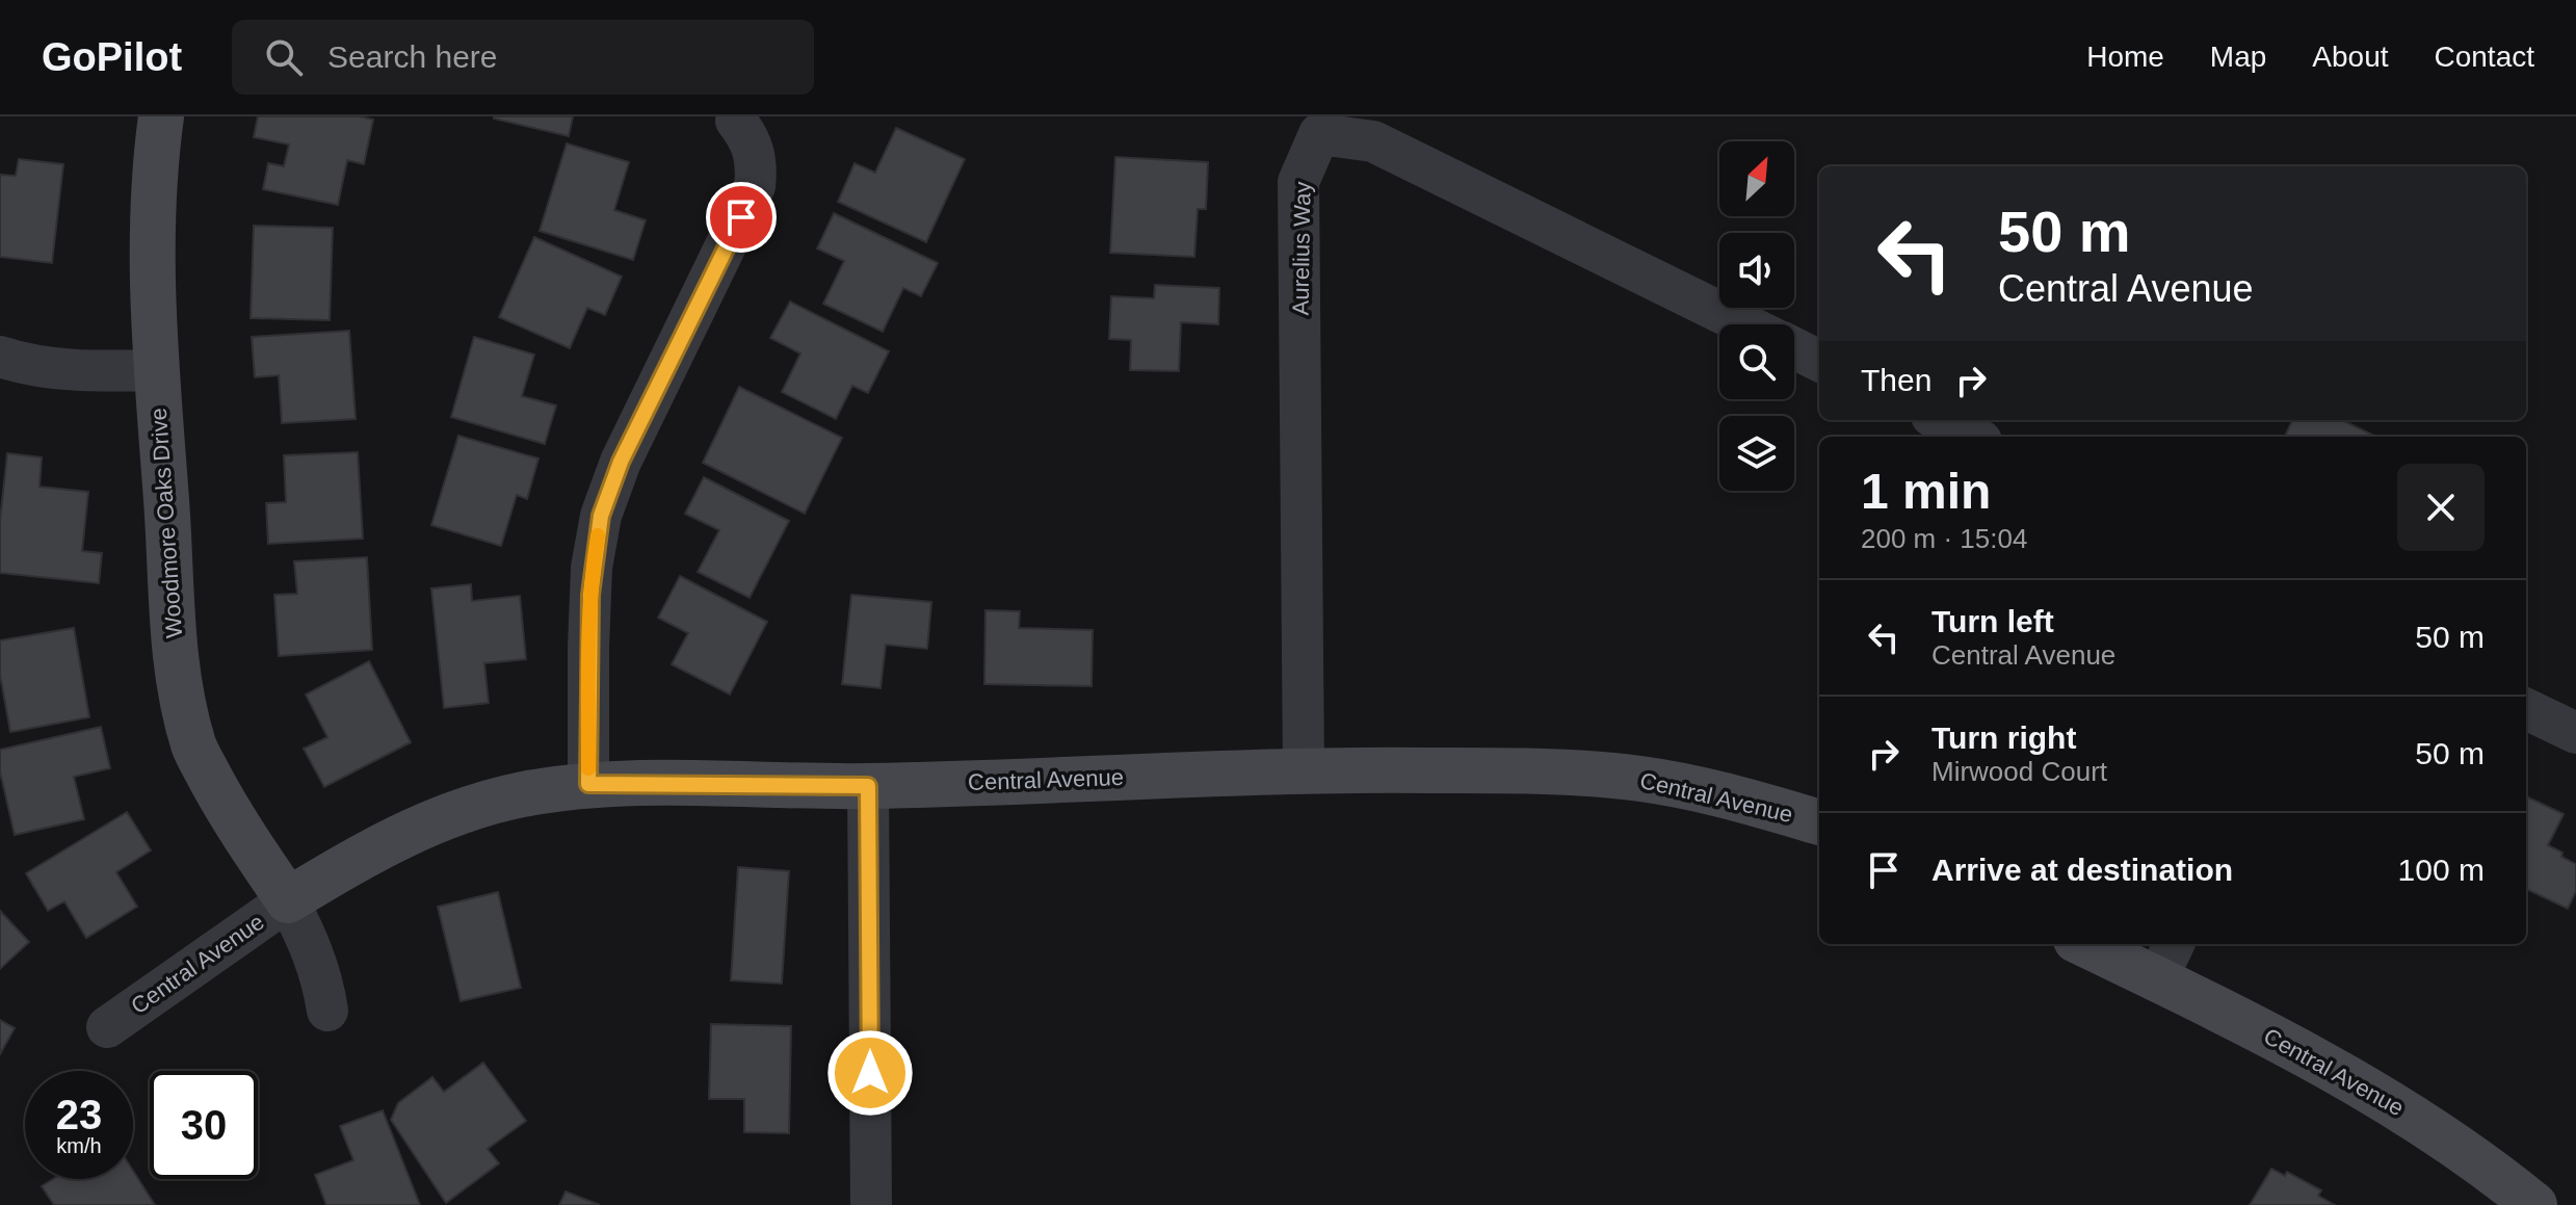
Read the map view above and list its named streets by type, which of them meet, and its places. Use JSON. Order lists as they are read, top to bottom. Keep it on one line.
{"streets":{"street":["Aurelius Way","Woodmore Oaks Drive","Central Avenue"]},"crossings":[["Aurelius Way","Central Avenue"],["Woodmore Oaks Drive","Central Avenue"]],"north":"top right","page":{"header":"GoPilot","search":"Search here","nav":["Home","Map","About","Contact"],"turn":["50 m","Central Avenue"],"then":"Then","heading":["1 min","200 m · 15:04"],"list":[{"name":"Turn left","note":"Central Avenue","value":"50 m"},{"name":"Turn right","note":"Mirwood Court","value":"50 m"},{"name":"Arrive at destination","value":"100 m"}],"speed":"23 km/h","limit":"30"}}
